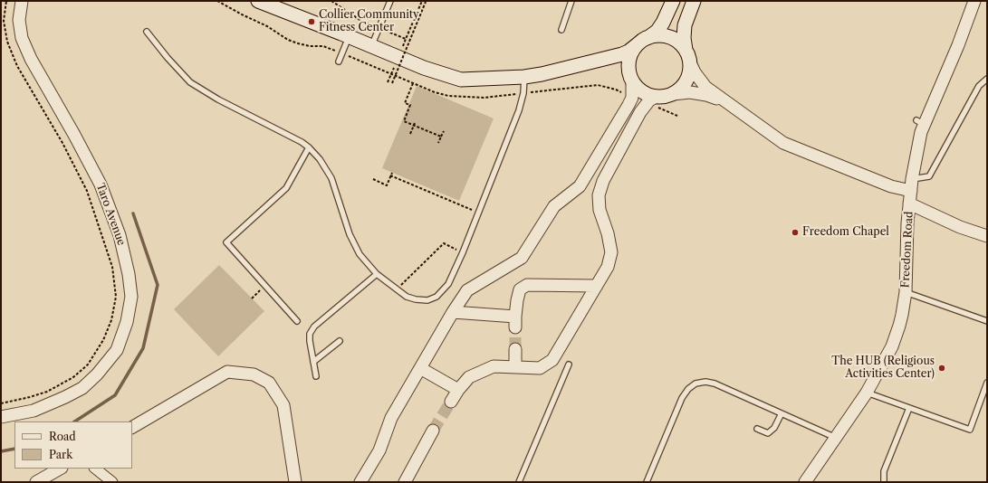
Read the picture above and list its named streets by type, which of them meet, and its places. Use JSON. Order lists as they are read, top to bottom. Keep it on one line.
{"streets":{"street":["Taro Avenue","Freedom Road"]},"places":["Collier Community Fitness Center","Freedom Chapel","The HUB (Religious Activities Center)"],"legend":["Road","Park"]}
